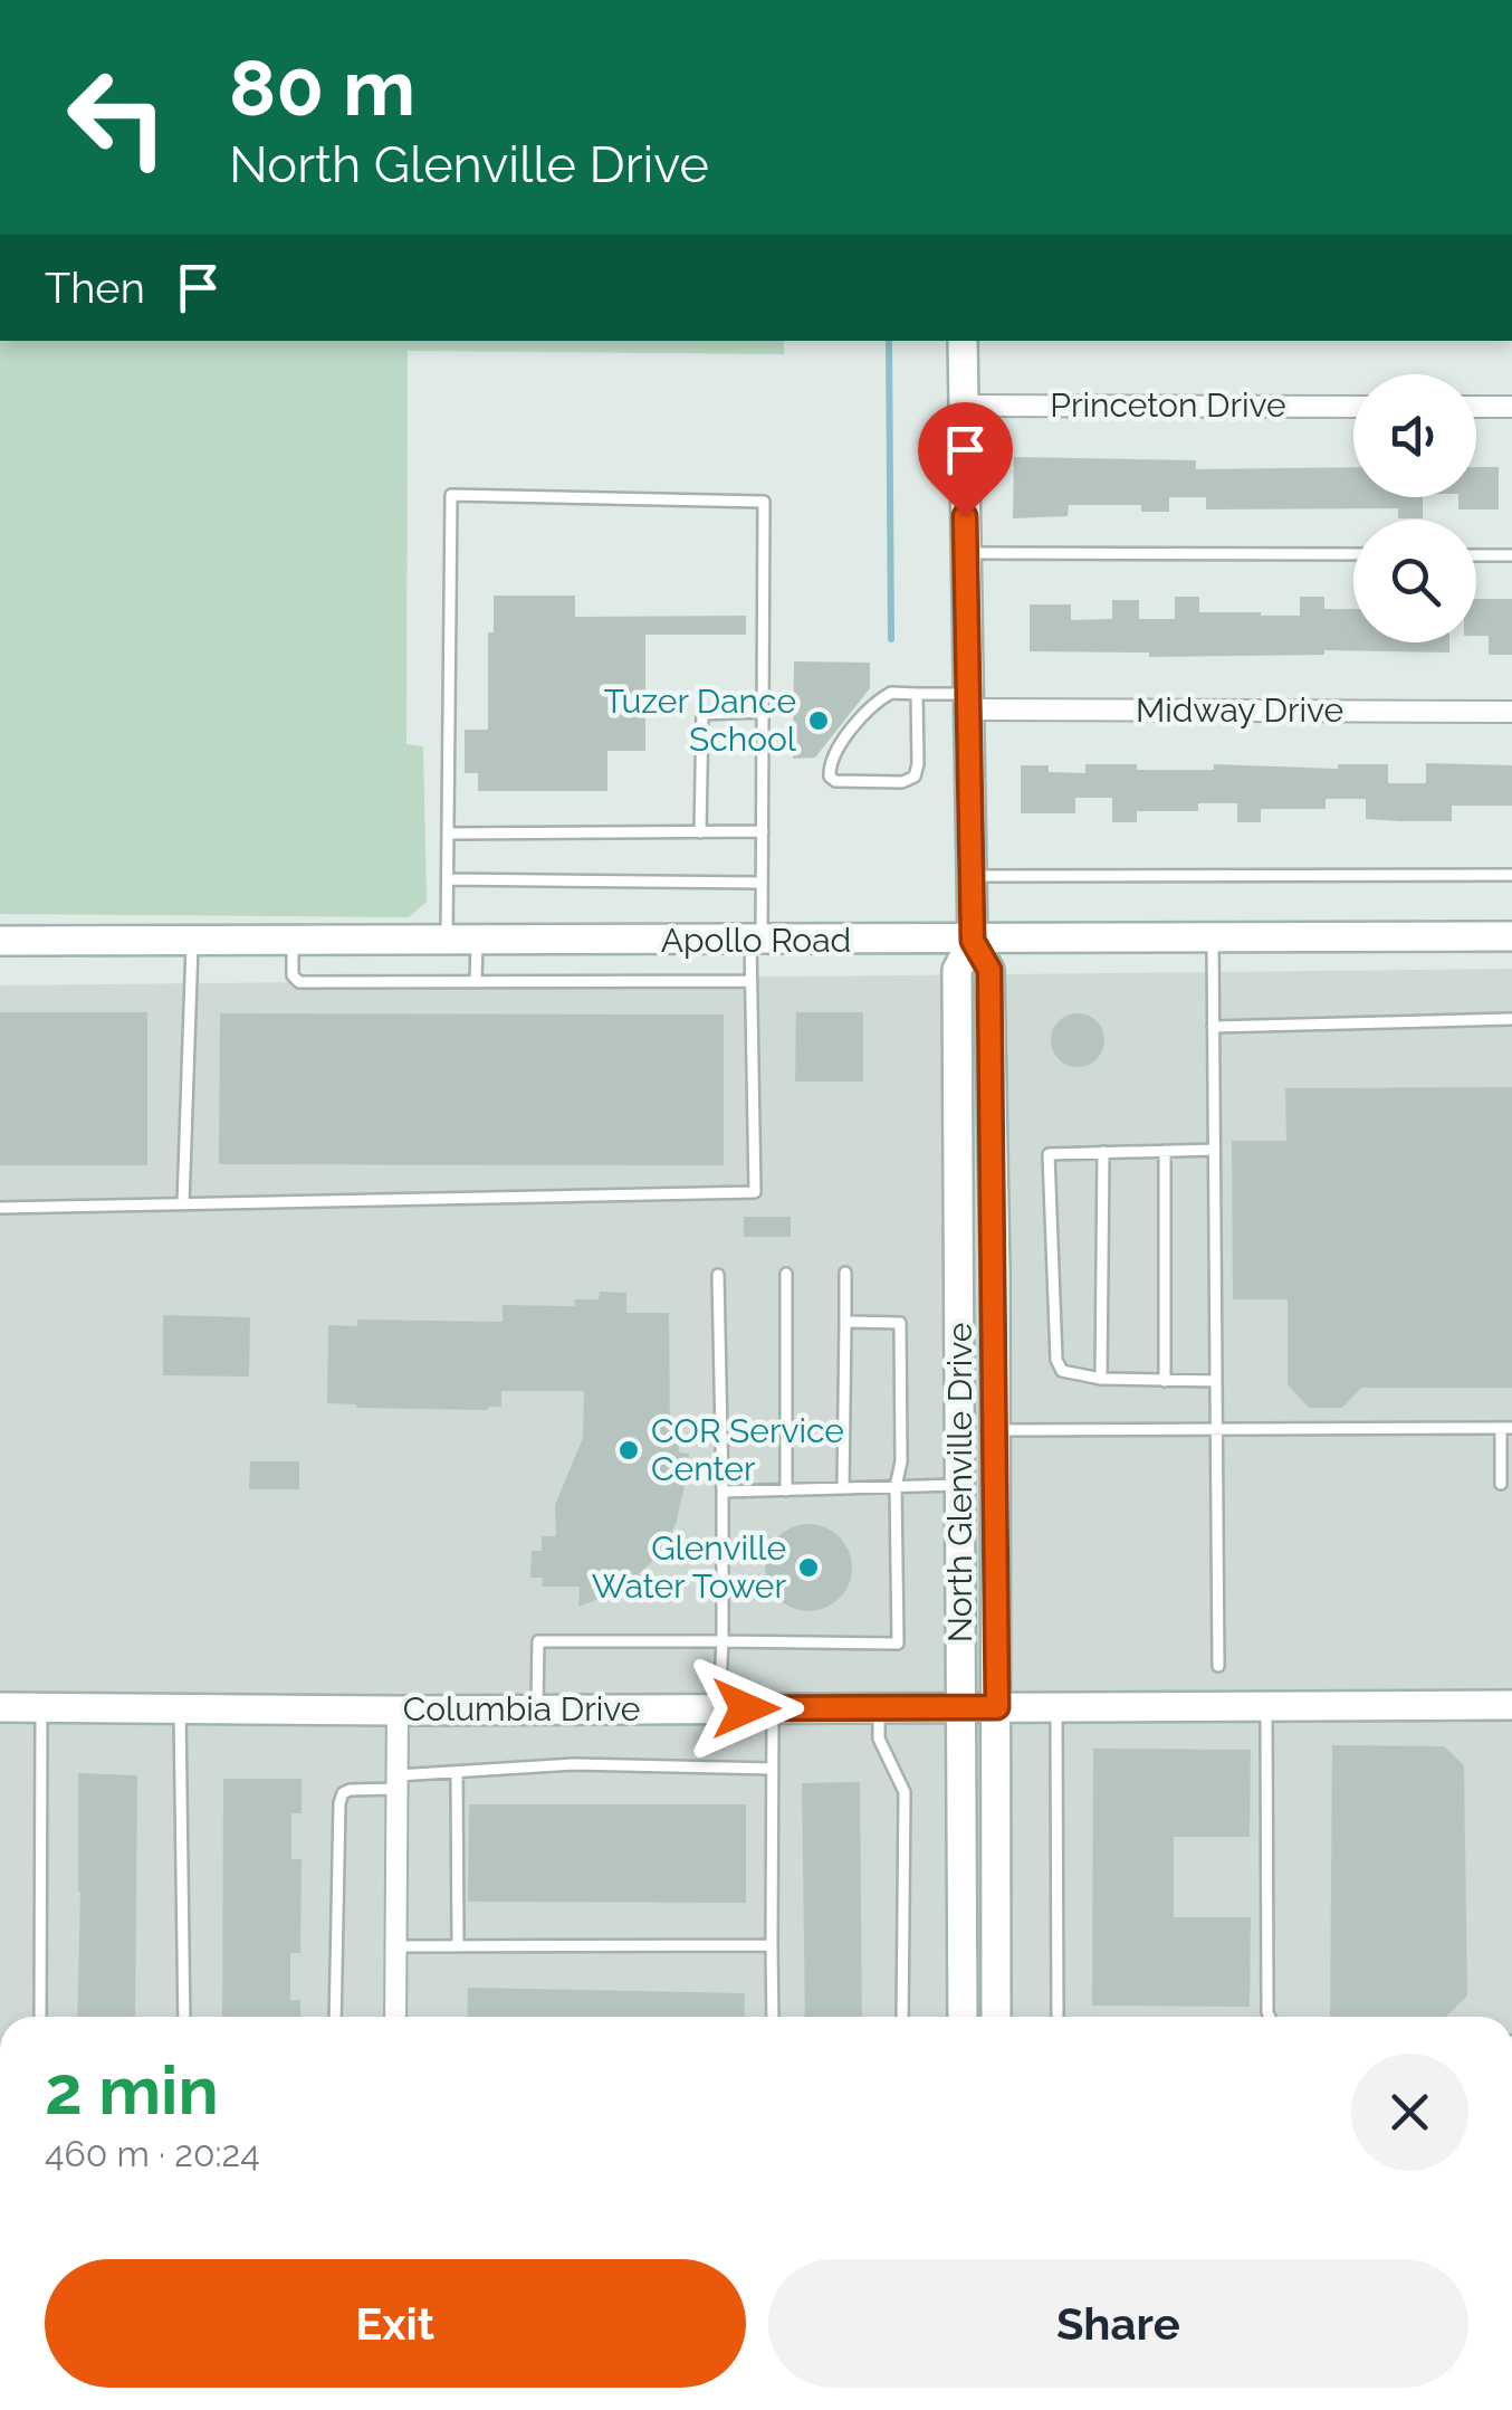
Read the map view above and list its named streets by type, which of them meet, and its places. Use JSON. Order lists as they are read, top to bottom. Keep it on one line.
{"streets":{"street":["Princeton Drive","Midway Drive","Apollo Road","North Glenville Drive","Columbia Drive"]},"crossings":[["Princeton Drive","North Glenville Drive"],["Midway Drive","North Glenville Drive"],["Apollo Road","North Glenville Drive"],["North Glenville Drive","Columbia Drive"]],"places":["Tuzer Dance School","COR Service Center","Glenville Water Tower"],"page":{"turn":["80 m","North Glenville Drive"],"then":"Then","heading":["2 min","460 m · 20:24"],"buttons":["Exit","Share"]}}
